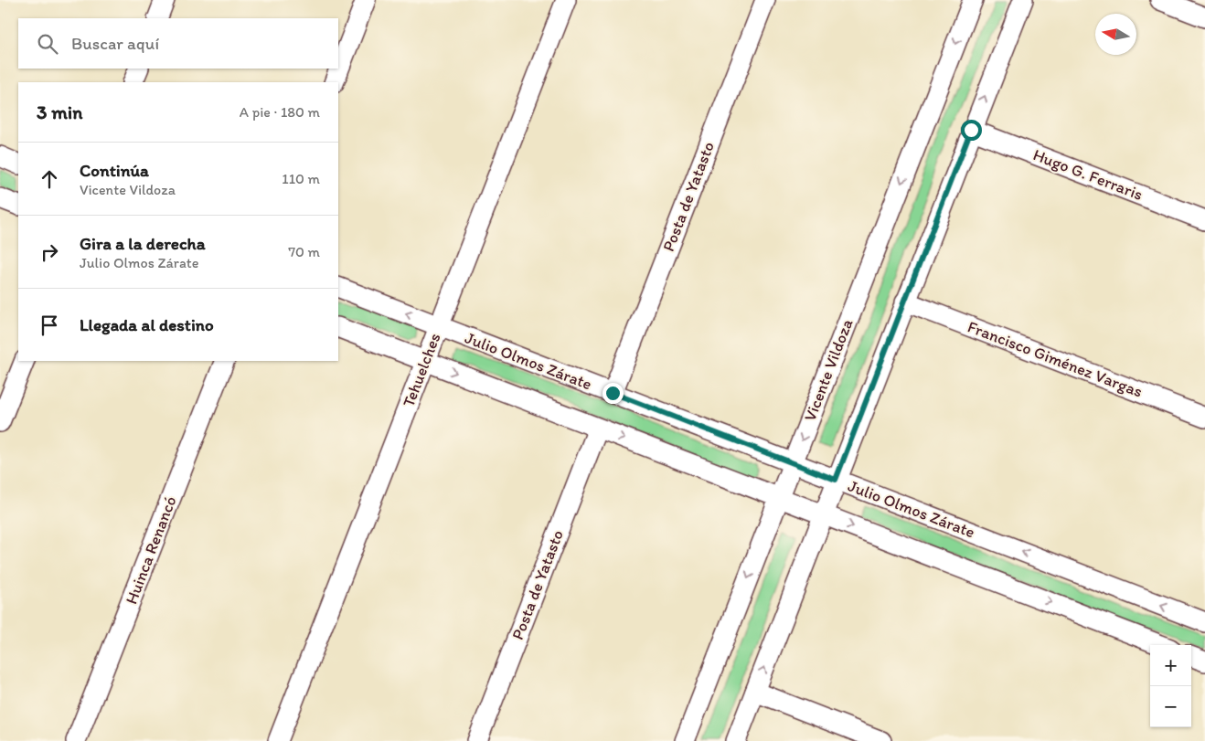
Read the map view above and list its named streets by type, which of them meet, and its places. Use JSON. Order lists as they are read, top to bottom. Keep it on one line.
{"streets":{"street":["Hugo G. Ferraris","Posta de Yatasto","Francisco Giménez Vargas","Julio Olmos Zárate","Tehuelches","Vicente Vildoza","Huinca Renancó"]},"crossings":[["Posta de Yatasto","Julio Olmos Zárate"],["Julio Olmos Zárate","Tehuelches"],["Julio Olmos Zárate","Vicente Vildoza"]],"north":"left","page":{"search":"Buscar aquí","heading":["3 min","A pie · 180 m"],"list":[["Continúa","Vicente Vildoza","110 m"],["Gira a la derecha","Julio Olmos Zárate","70 m"],"Llegada al destino"],"map_buttons":["+","−"]}}
